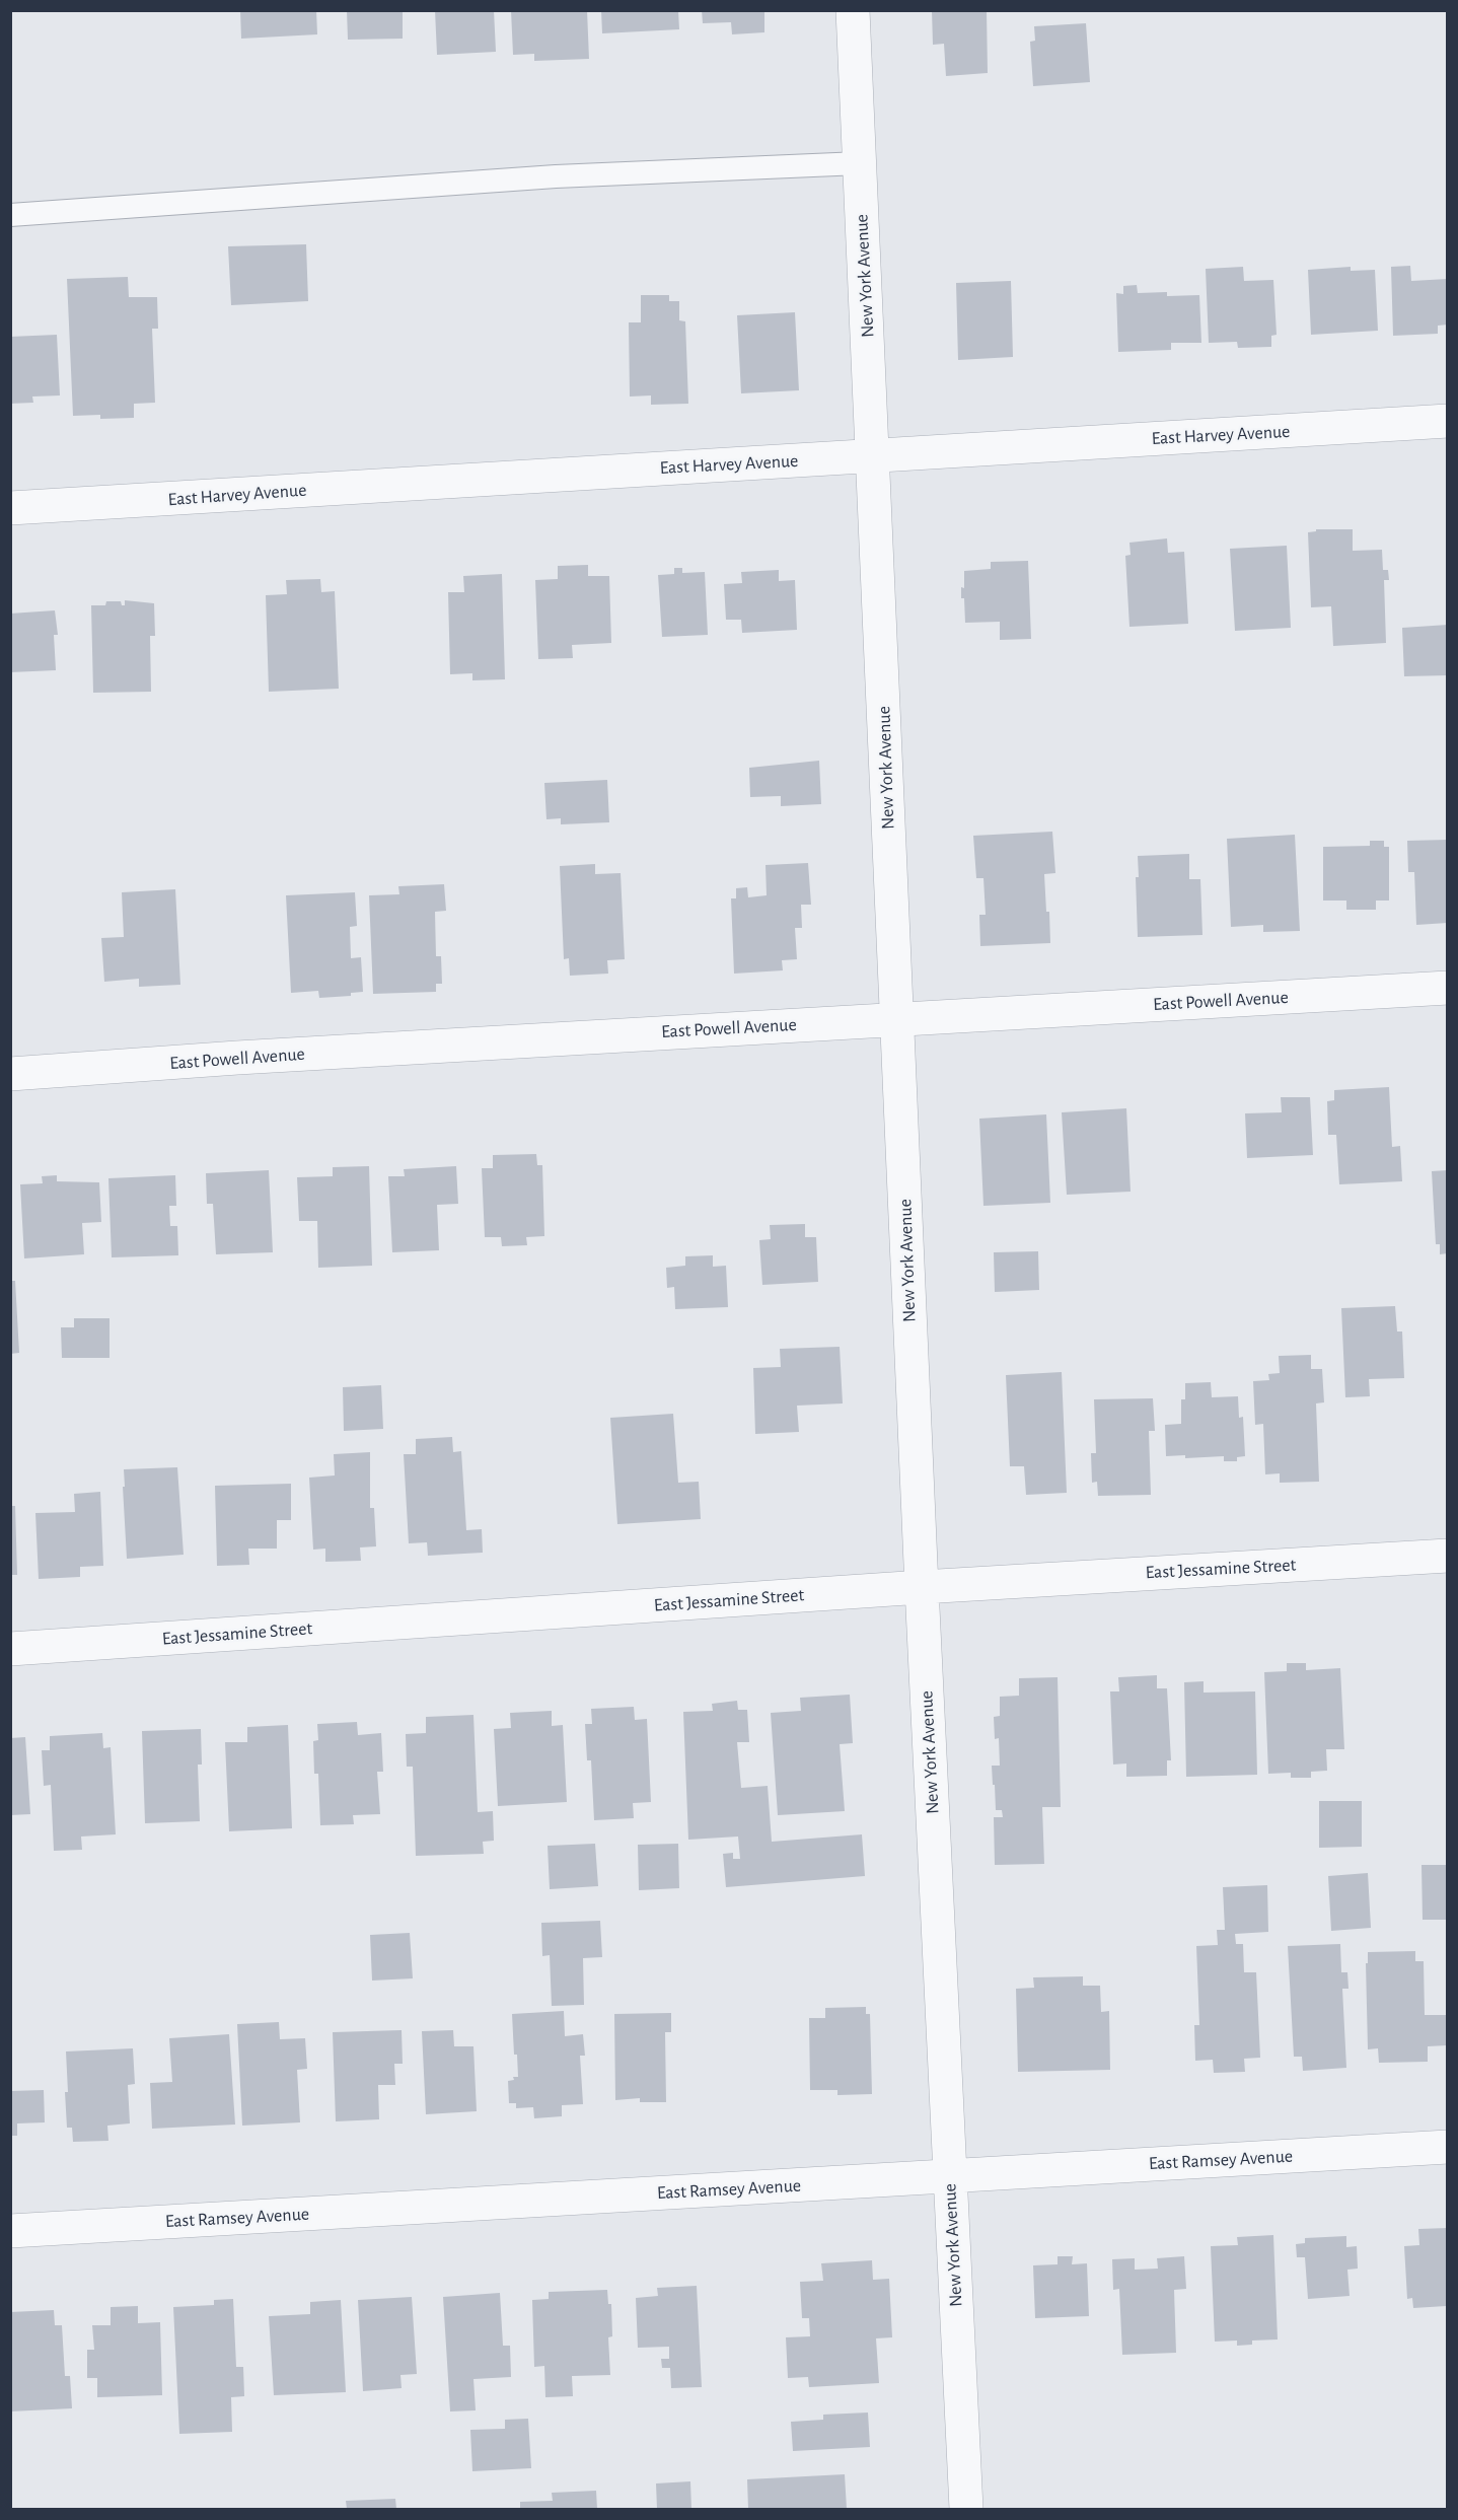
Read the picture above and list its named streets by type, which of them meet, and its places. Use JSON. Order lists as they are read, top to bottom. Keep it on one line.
{"streets":{"street":["New York Avenue","East Harvey Avenue","East Powell Avenue","East Jessamine Street","East Ramsey Avenue"]},"crossings":[["New York Avenue","East Harvey Avenue"],["New York Avenue","East Powell Avenue"],["New York Avenue","East Jessamine Street"],["New York Avenue","East Ramsey Avenue"]]}
